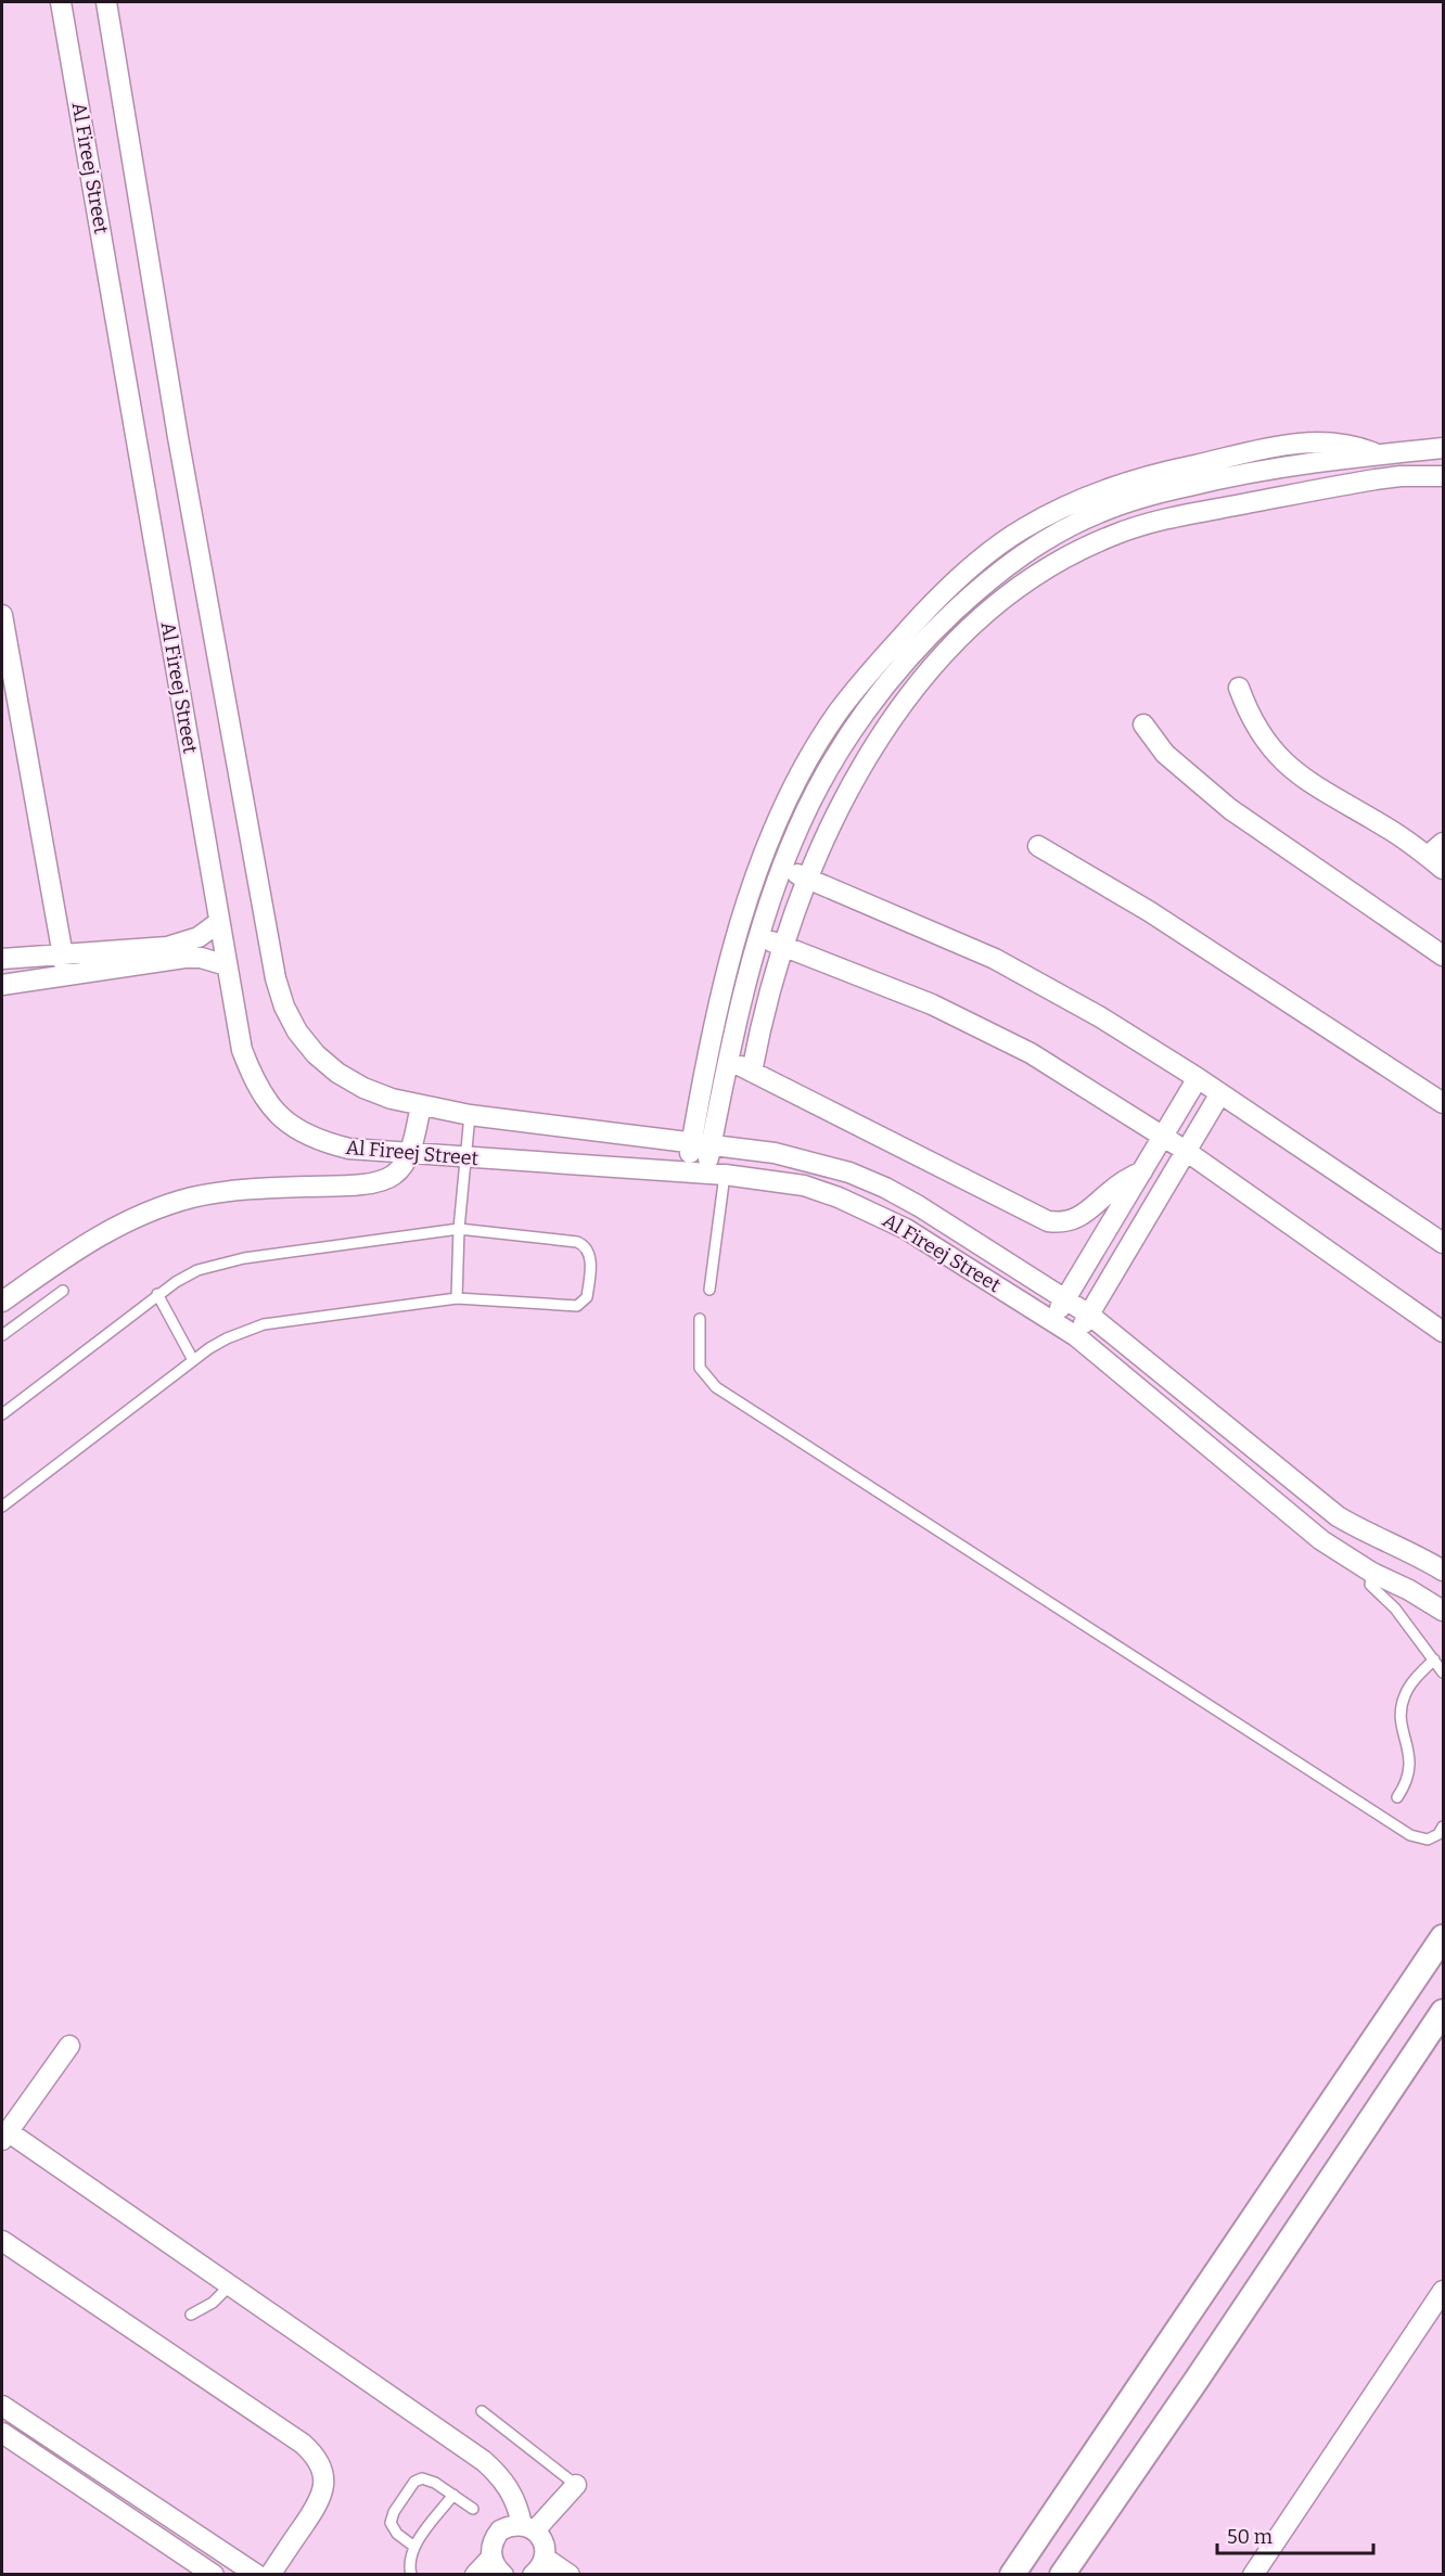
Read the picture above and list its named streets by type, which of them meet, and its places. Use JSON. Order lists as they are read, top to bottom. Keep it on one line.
{"streets":{"street":["Al Fireej Street"]},"scale_bar":"50 m"}
